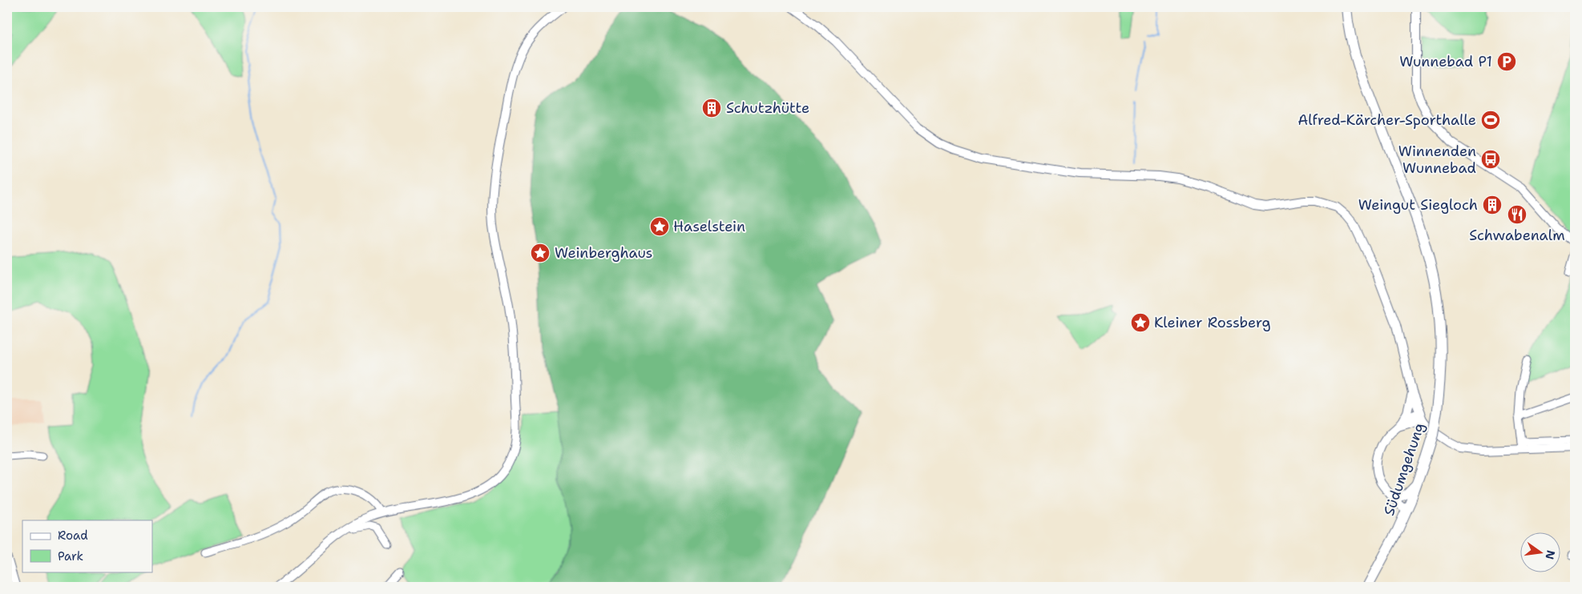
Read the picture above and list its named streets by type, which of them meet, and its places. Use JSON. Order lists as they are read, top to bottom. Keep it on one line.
{"streets":{"main road":["Südumgehung"]},"places":{"parking":["Wunnebad P1"],"building":["Schutzhütte","Weingut Siegloch"],"sports":["Alfred-Kärcher-Sporthalle"],"bus stop":["Winnenden Wunnebad"],"restaurant":["Schwabenalm"],"place":["Haselstein","Weinberghaus","Kleiner Rossberg"]},"legend":["Road","Park"],"north":"right"}
